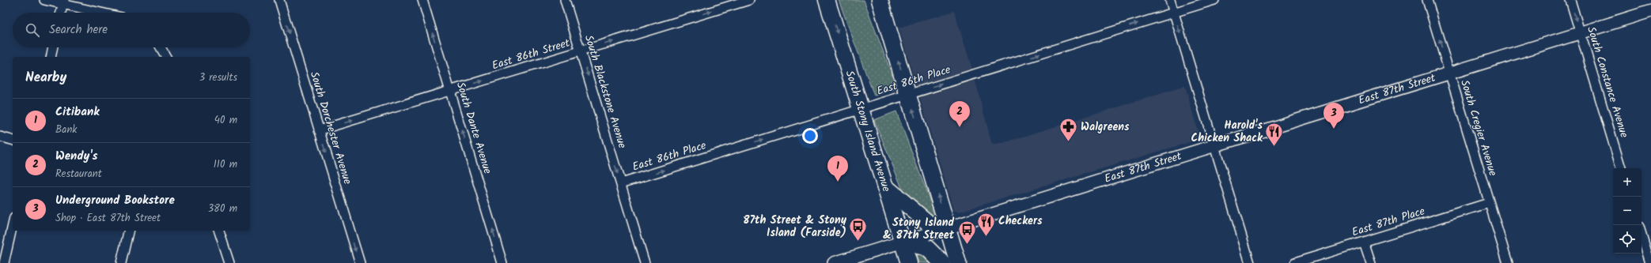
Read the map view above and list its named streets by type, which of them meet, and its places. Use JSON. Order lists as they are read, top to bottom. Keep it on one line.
{"streets":{"highway":["South Stony Island Avenue"],"main road":["East 87th Street"],"street":["East 86th Street","East 86th Place","South Constance Avenue","South Blackstone Avenue","South Dorchester Avenue","South Dante Avenue","South Cregier Avenue","East 87th Place"]},"crossings":[["East 86th Street","South Blackstone Avenue"],["East 86th Street","South Dorchester Avenue"],["East 86th Street","South Dante Avenue"],["East 86th Place","South Blackstone Avenue"],["East 86th Place","South Stony Island Avenue"],["South Constance Avenue","East 87th Street"],["East 87th Street","South Cregier Avenue"],["East 87th Street","South Stony Island Avenue"],["South Cregier Avenue","East 87th Place"]],"one_way":["East 86th Street","East 86th Place","South Blackstone Avenue","South Dorchester Avenue","South Dante Avenue"],"places":{"pharmacy":["Walgreens"],"restaurant":["Harold's Chicken Shack","Checkers"],"bus stop":["87th Street & Stony Island (Farside)","Stony Island & 87th Street"]},"page":{"search":"Search here","heading":["Nearby","3 results"],"list":[{"mark":"1","name":"Citibank","note":"Bank","value":"40 m"},{"mark":"2","name":"Wendy's","note":"Restaurant","value":"110 m"},{"mark":"3","name":"Underground Bookstore","note":"Shop · East 87th Street","value":"380 m"}],"pins":["2","3","1"],"map_buttons":["+","−"]}}
